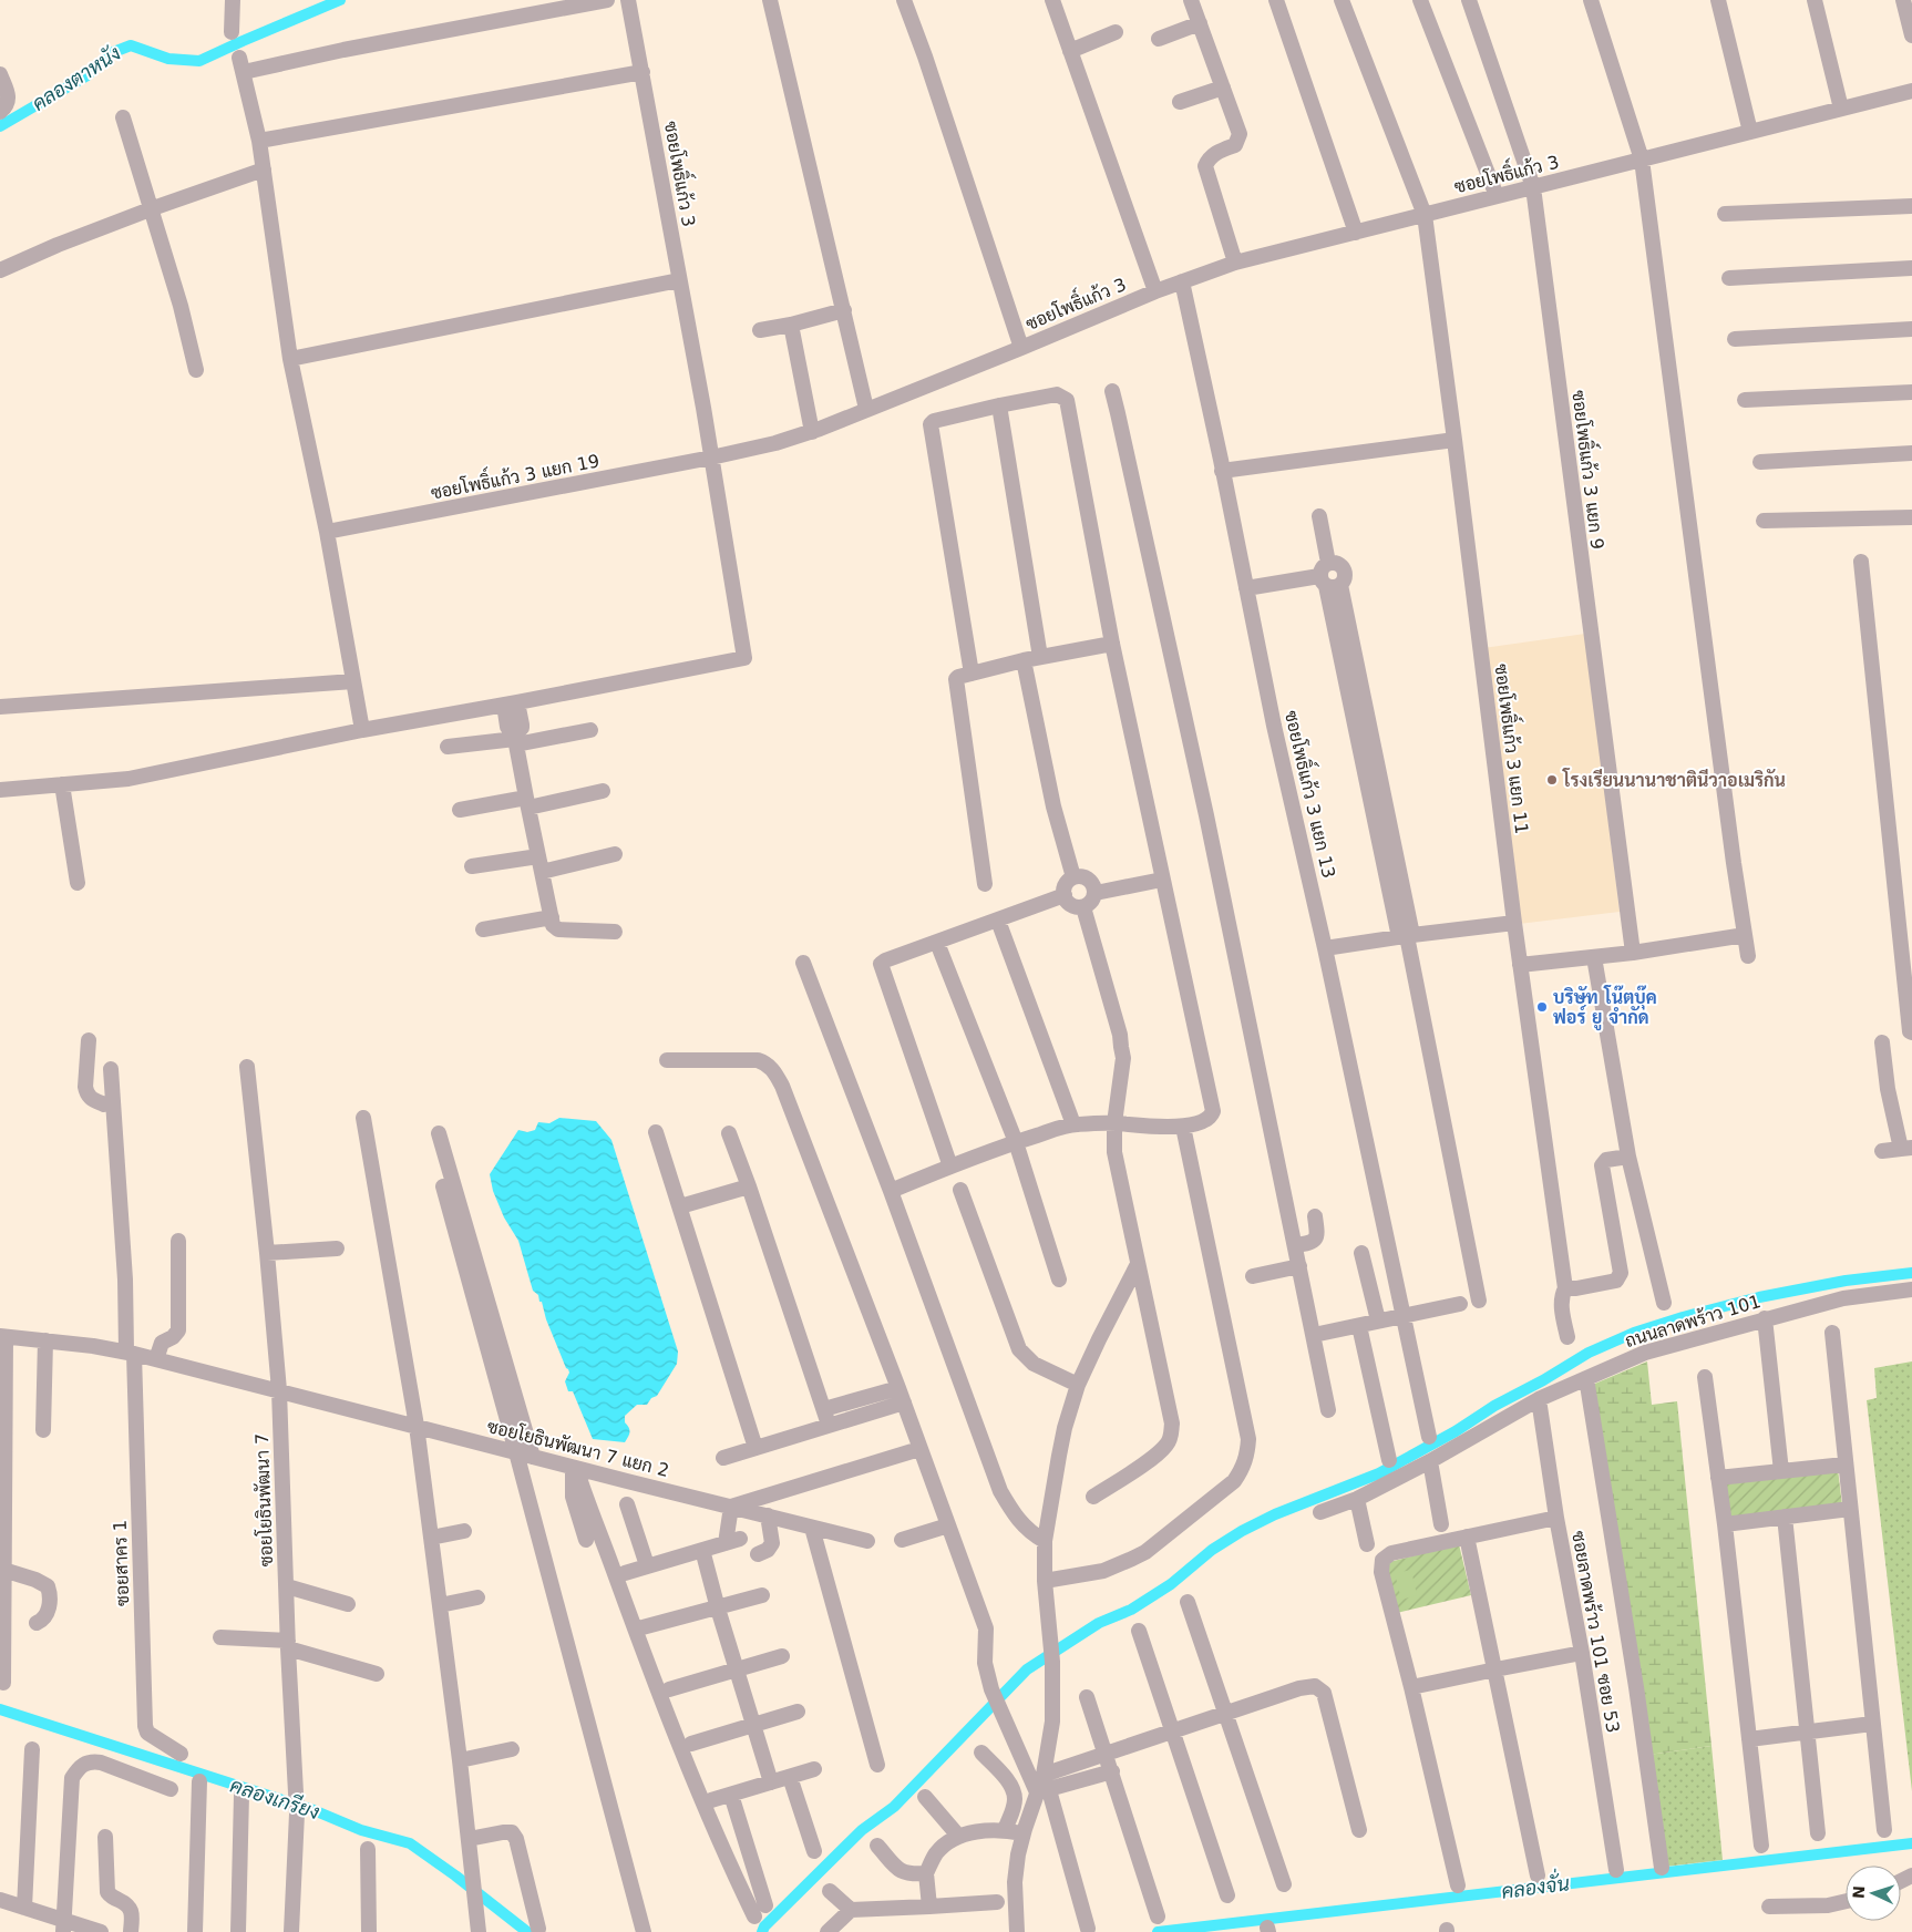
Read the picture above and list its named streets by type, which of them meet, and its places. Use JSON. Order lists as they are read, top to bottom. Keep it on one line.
{"streets":{"street":["ซอยโพธิ์แก้ว 3","ซอยโพธิ์แก้ว 3 แยก 9","ซอยโพธิ์แก้ว 3 แยก 19","ซอยโพธิ์แก้ว 3 แยก 11","ซอยโพธิ์แก้ว 3 แยก 13","ถนนลาดพร้าว 101","ซอยโยธินพัฒนา 7 แยก 2","ซอยโยธินพัฒนา 7","ซอยสาคร 1","ซอยลาดพร้าว 101 ซอย 53"]},"crossings":[["ซอยโพธิ์แก้ว 3","ซอยโพธิ์แก้ว 3 แยก 9"],["ซอยโพธิ์แก้ว 3","ซอยโพธิ์แก้ว 3 แยก 19"],["ซอยโพธิ์แก้ว 3","ซอยโพธิ์แก้ว 3 แยก 11"],["ซอยโพธิ์แก้ว 3","ซอยโพธิ์แก้ว 3 แยก 13"],["ถนนลาดพร้าว 101","ซอยลาดพร้าว 101 ซอย 53"],["ซอยโยธินพัฒนา 7 แยก 2","ซอยโยธินพัฒนา 7"],["ซอยโยธินพัฒนา 7 แยก 2","ซอยสาคร 1"]],"water":["คลองตาหนัง","คลองเกรียง","คลองจั่น"],"places":["โรงเรียนนานาชาตินีวาอเมริกัน","บริษัท โน๊ตบุ๊ค ฟอร์ ยู จำกัด"],"north":"left"}
